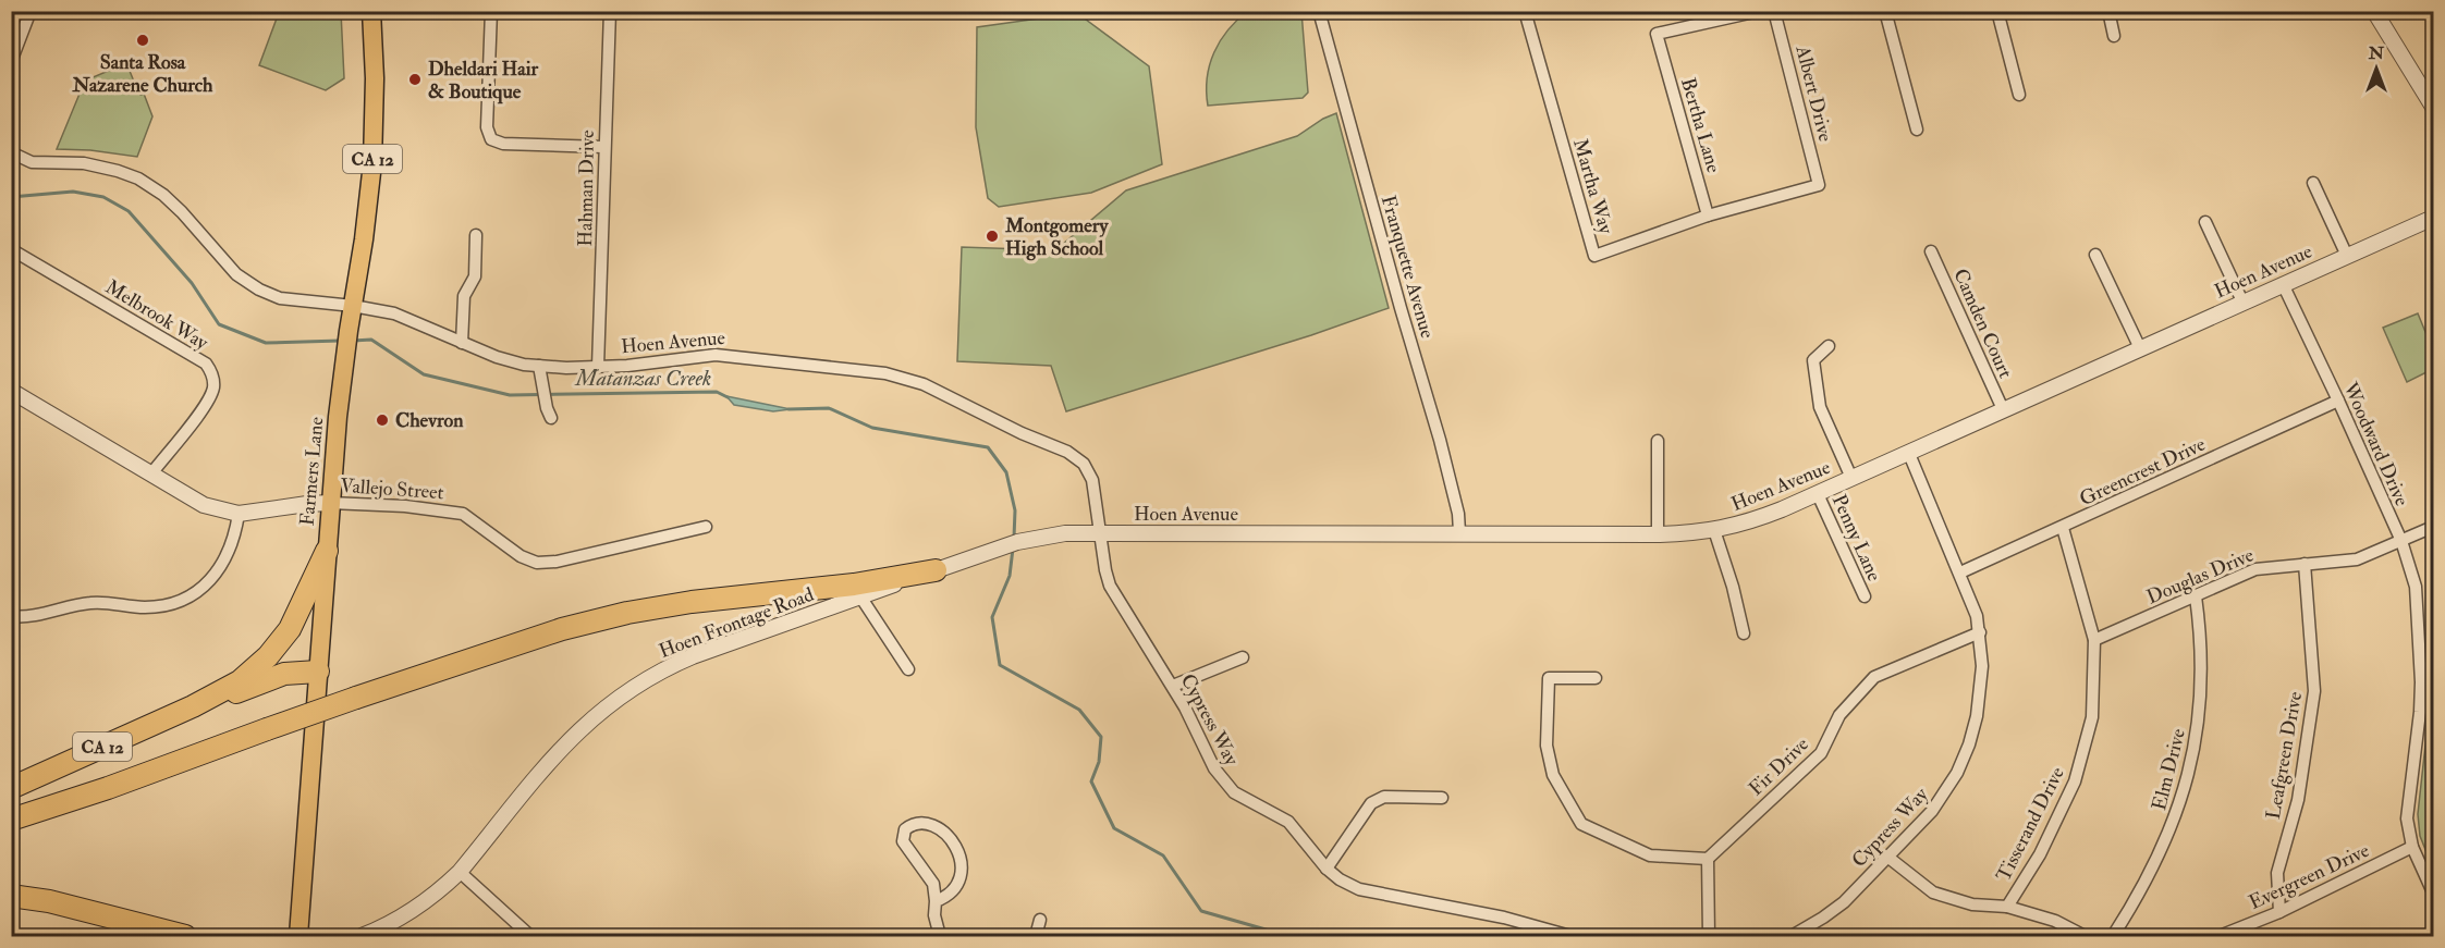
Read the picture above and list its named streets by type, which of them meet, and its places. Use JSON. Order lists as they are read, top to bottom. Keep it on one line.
{"streets":{"highway":["CA 12"],"main road":["Farmers Lane"],"street":["Albert Drive","Bertha Lane","Martha Way","Hahman Drive","Franquette Avenue","Hoen Avenue","Melbrook Way","Camden Court","Woodward Drive","Greencrest Drive","Vallejo Street","Penny Lane","Douglas Drive","Hoen Frontage Road","Cypress Way","Leafgreen Drive","Fir Drive","Elm Drive","Tisserand Drive","Evergreen Drive"]},"crossings":[["Albert Drive","Bertha Lane"],["Albert Drive","Martha Way"],["Bertha Lane","Martha Way"],["CA 12","Farmers Lane"],["Hahman Drive","Hoen Avenue"],["Franquette Avenue","Hoen Avenue"],["Hoen Avenue","Camden Court"],["Hoen Avenue","Woodward Drive"],["Hoen Avenue","Farmers Lane"],["Hoen Avenue","Penny Lane"],["Hoen Avenue","Hoen Frontage Road"],["Hoen Avenue","Cypress Way"],["Melbrook Way","Vallejo Street"],["Woodward Drive","Greencrest Drive"],["Woodward Drive","Douglas Drive"],["Woodward Drive","Evergreen Drive"],["Farmers Lane","Vallejo Street"],["Greencrest Drive","Cypress Way"],["Greencrest Drive","Tisserand Drive"],["Douglas Drive","Leafgreen Drive"],["Douglas Drive","Elm Drive"],["Douglas Drive","Tisserand Drive"],["Hoen Frontage Road","Cypress Way"],["Cypress Way","Fir Drive"],["Leafgreen Drive","Evergreen Drive"]],"water":["Matanzas Creek"],"places":["Santa Rosa Nazarene Church","Dheldari Hair & Boutique","Montgomery High School","Chevron"],"north":"top"}
